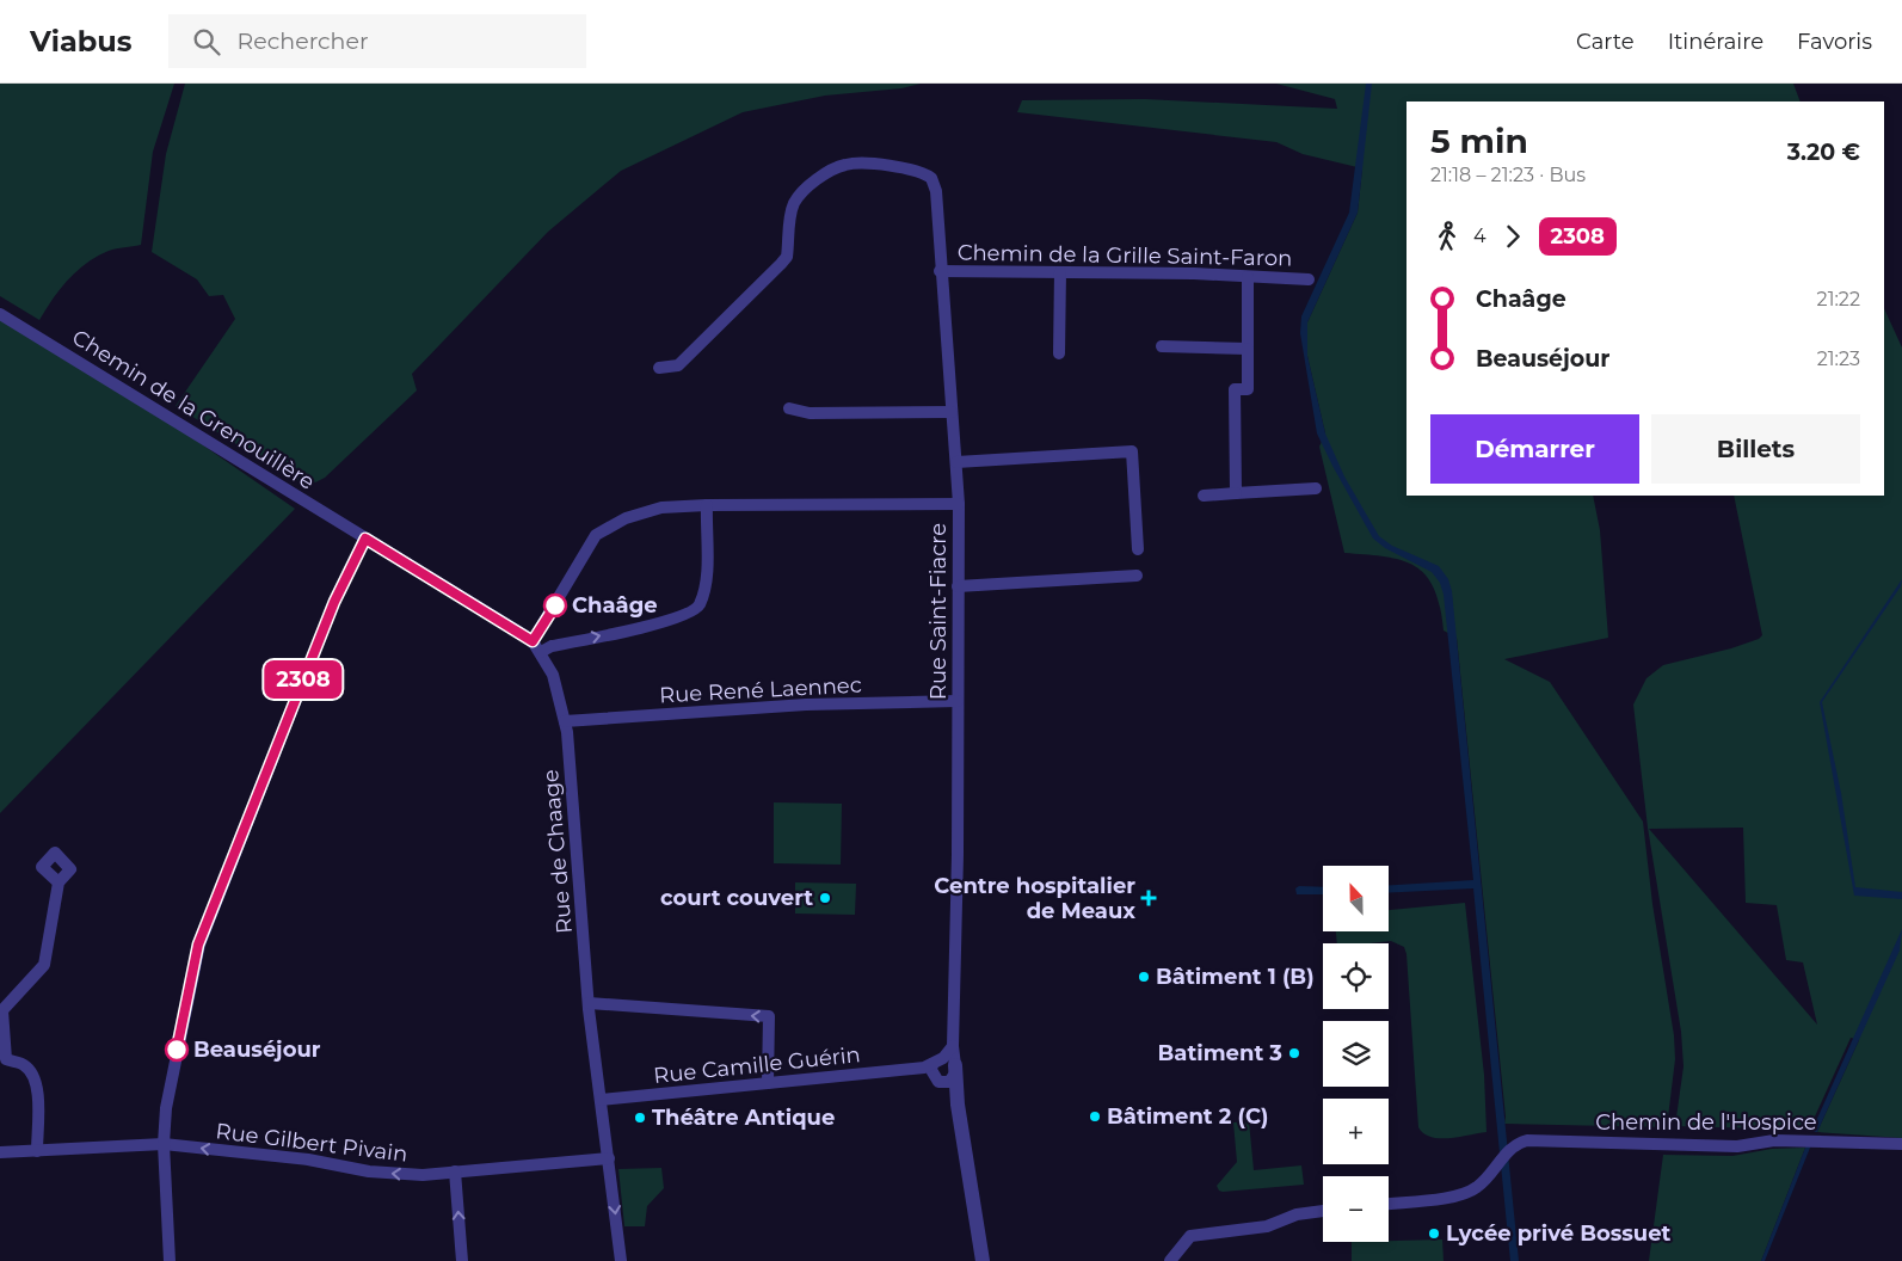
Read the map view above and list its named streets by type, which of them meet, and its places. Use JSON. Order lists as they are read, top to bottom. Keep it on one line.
{"streets":{"street":["Chemin de la Grille Saint-Faron","Chemin de la Grenouillère","Rue Saint-Fiacre","Rue René Laennec","Rue de Chaage","Rue Camille Guérin","Chemin de l'Hospice","Rue Gilbert Pivain"]},"crossings":[["Chemin de la Grille Saint-Faron","Rue Saint-Fiacre"],["Chemin de la Grenouillère","Rue de Chaage"],["Rue Saint-Fiacre","Rue René Laennec"],["Rue Saint-Fiacre","Rue Camille Guérin"],["Rue René Laennec","Rue de Chaage"],["Rue de Chaage","Rue Camille Guérin"],["Rue de Chaage","Rue Gilbert Pivain"]],"one_way":["Rue Gilbert Pivain"],"places":{"other":["Chaâge","court couvert","Bâtiment 1 (B)","Beauséjour","Batiment 3","Bâtiment 2 (C)","Théâtre Antique","Lycée privé Bossuet"],"health":["Centre hospitalier de Meaux"]},"lines":["bus line 2308"],"north":"top","page":{"header":"Viabus","search":"Rechercher","nav":["Carte","Itinéraire","Favoris"],"on_map":"2308","heading":["5 min","21:18 – 21:23 · Bus","3.20 €"],"legs":["4","2308"],"list":[{"name":"Chaâge","value":"21:22"},{"name":"Beauséjour","value":"21:23"}],"buttons":["Démarrer","Billets"],"map_buttons":["+","−"]}}
